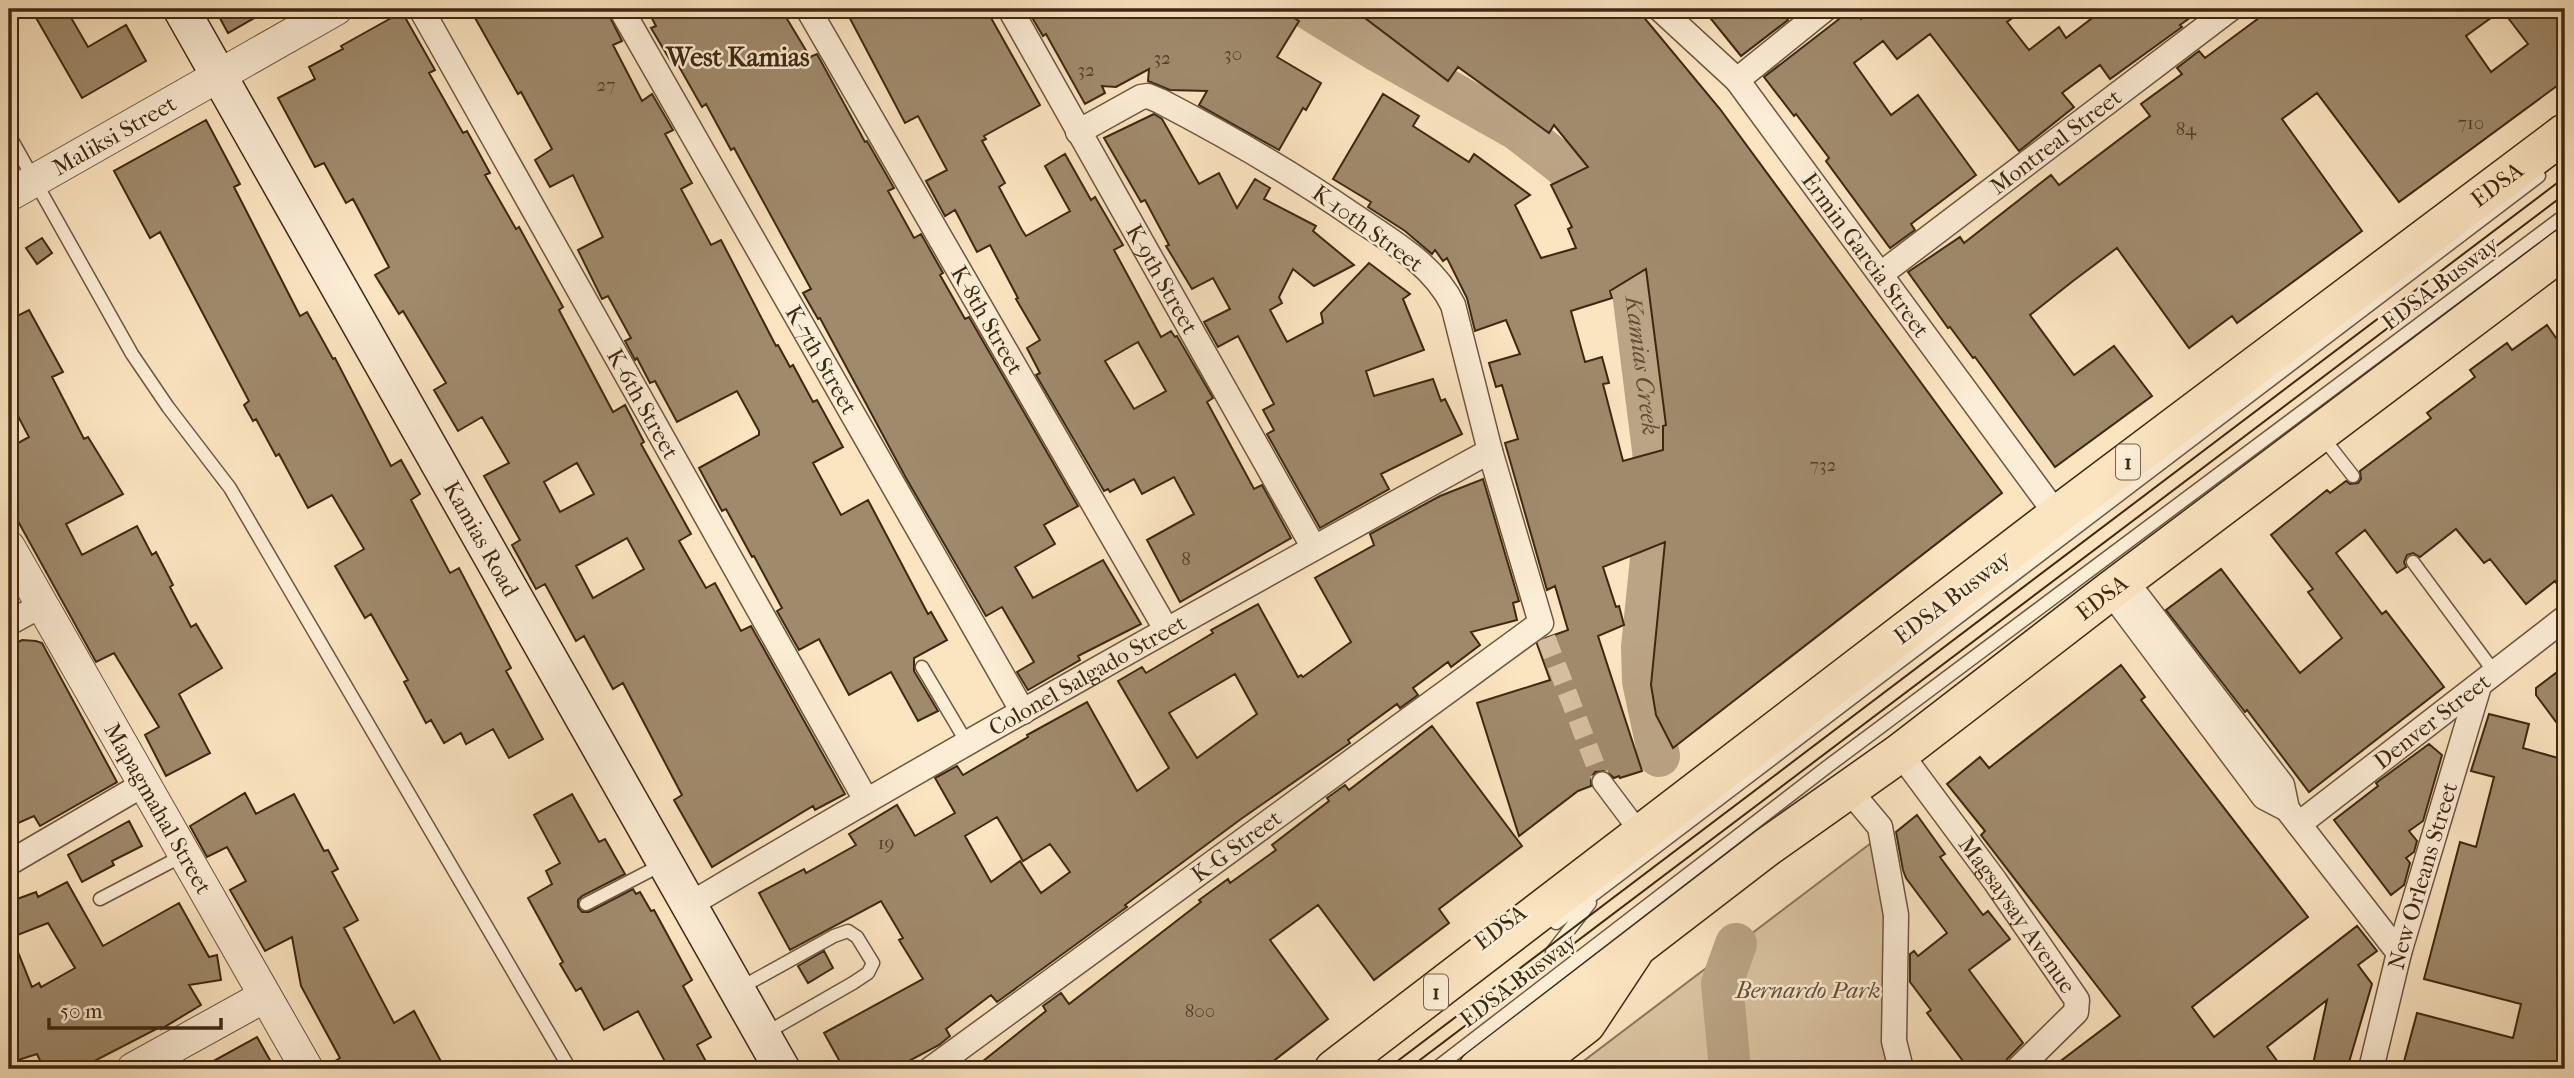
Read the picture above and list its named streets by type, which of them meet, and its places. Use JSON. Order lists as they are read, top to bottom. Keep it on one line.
{"streets":{"main road":["EDSA","1","Kamias Road"],"street":["Maliksi Street","Montreal Street","K-10th Street","Ermin Garcia Street","K-9th Street","K-8th Street","K-7th Street","K-6th Street","Colonel Salgado Street","Denver Street","Mapagmahal Street","K-G Street","New Orleans Street","Magsaysay Avenue"],"lane":["EDSA Busway"]},"crossings":[["Maliksi Street","Kamias Road"],["Montreal Street","Ermin Garcia Street"],["EDSA","Ermin Garcia Street"],["EDSA","EDSA Busway"],["EDSA","Magsaysay Avenue"],["K-10th Street","K-9th Street"],["K-10th Street","Colonel Salgado Street"],["K-10th Street","K-G Street"],["K-9th Street","Colonel Salgado Street"],["K-8th Street","Colonel Salgado Street"],["K-7th Street","Colonel Salgado Street"],["K-6th Street","Colonel Salgado Street"],["Kamias Road","Colonel Salgado Street"],["Denver Street","New Orleans Street"]],"districts":["West Kamias"],"water":["Kamias Creek"],"parks":["Bernardo Park"],"house_numbers":["30","32","32","27","710","84","732","8","19","800"],"scale_bar":"50 m"}
